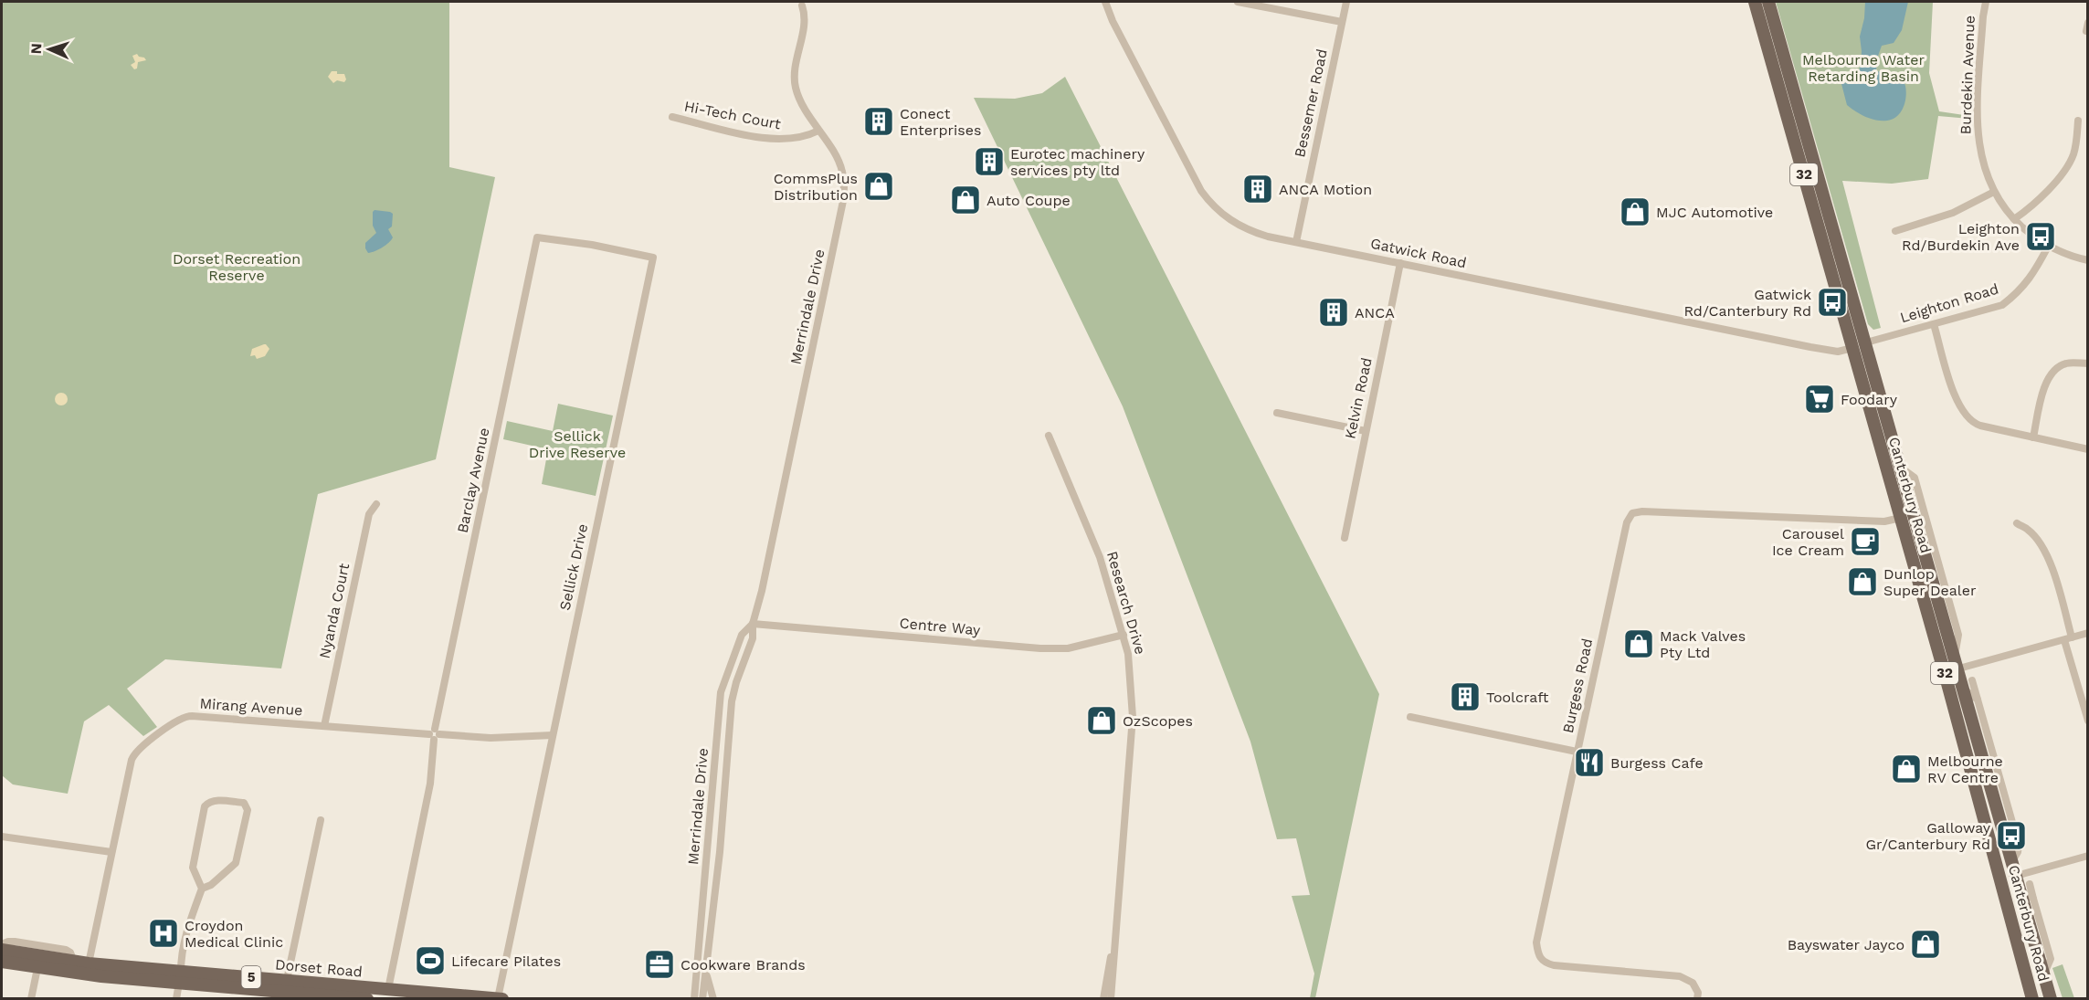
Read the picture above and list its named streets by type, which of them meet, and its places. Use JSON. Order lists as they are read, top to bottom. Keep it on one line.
{"streets":{"main road":["32","Canterbury Road","Dorset Road","5"],"street":["Burdekin Avenue","Bessemer Road","Hi-Tech Court","Gatwick Road","Leighton Road","Merrindale Drive","Kelvin Road","Barclay Avenue","Sellick Drive","Research Drive","Nyanda Court","Centre Way","Burgess Road","Mirang Avenue"]},"crossings":[["Burdekin Avenue","Leighton Road"],["Bessemer Road","Gatwick Road"],["Hi-Tech Court","Merrindale Drive"],["Gatwick Road","Kelvin Road"],["Gatwick Road","Canterbury Road"],["Leighton Road","Canterbury Road"],["Merrindale Drive","Centre Way"],["Barclay Avenue","Sellick Drive"],["Barclay Avenue","Mirang Avenue"],["Barclay Avenue","Dorset Road"],["Canterbury Road","Burgess Road"],["Sellick Drive","Mirang Avenue"],["Sellick Drive","Dorset Road"],["Research Drive","Centre Way"],["Nyanda Court","Mirang Avenue"],["Mirang Avenue","Dorset Road"]],"parks":["Melbourne Water Retarding Basin","Dorset Recreation Reserve","Sellick Drive Reserve"],"places":{"building":["Conect Enterprises","Eurotec machinery services pty ltd","ANCA Motion","ANCA","Toolcraft"],"shop":["CommsPlus Distribution","Auto Coupe","MJC Automotive","Dunlop Super Dealer","Mack Valves Pty Ltd","OzScopes","Melbourne RV Centre","Bayswater Jayco"],"bus stop":["Leighton Rd/Burdekin Ave","Gatwick Rd/Canterbury Rd","Galloway Gr/Canterbury Rd"],"supermarket":["Foodary"],"cafe":["Carousel Ice Cream"],"restaurant":["Burgess Cafe"],"hospital":["Croydon Medical Clinic"],"sports":["Lifecare Pilates"],"office":["Cookware Brands"]},"north":"left"}
